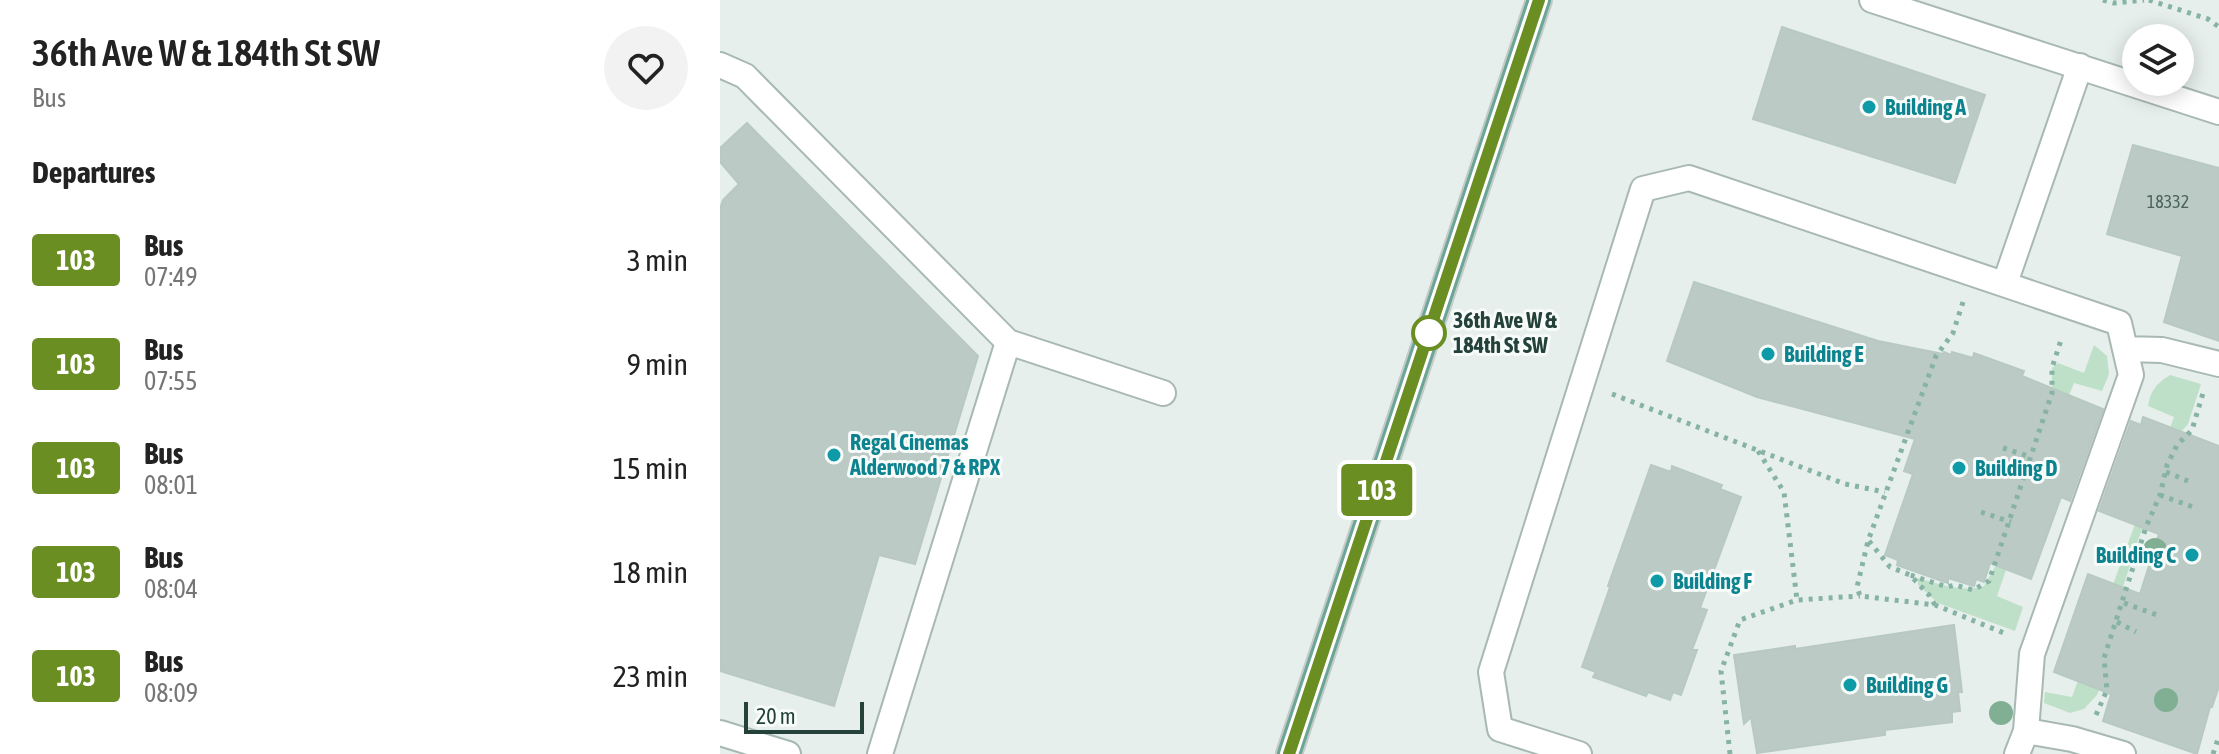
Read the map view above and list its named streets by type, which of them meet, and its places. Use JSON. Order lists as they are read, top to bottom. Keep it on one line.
{"places":["Building A","36th Ave W & 184th St SW","Building E","Regal Cinemas Alderwood 7 & RPX","Building D","Building C","Building F","Building G"],"lines":["bus line 103"],"house_numbers":["18332"],"scale_bar":"20 m","page":{"heading":[["36th Ave W & 184th St SW","Bus"],"Departures"],"on_map":"103","list":[{"mark":"103","name":"Bus","note":"07:49","value":"3 min"},{"mark":"103","name":"Bus","note":"07:55","value":"9 min"},{"mark":"103","name":"Bus","note":"08:01","value":"15 min"},{"mark":"103","name":"Bus","note":"08:04","value":"18 min"},{"mark":"103","name":"Bus","note":"08:09","value":"23 min"}],"scale":"20 m"}}
